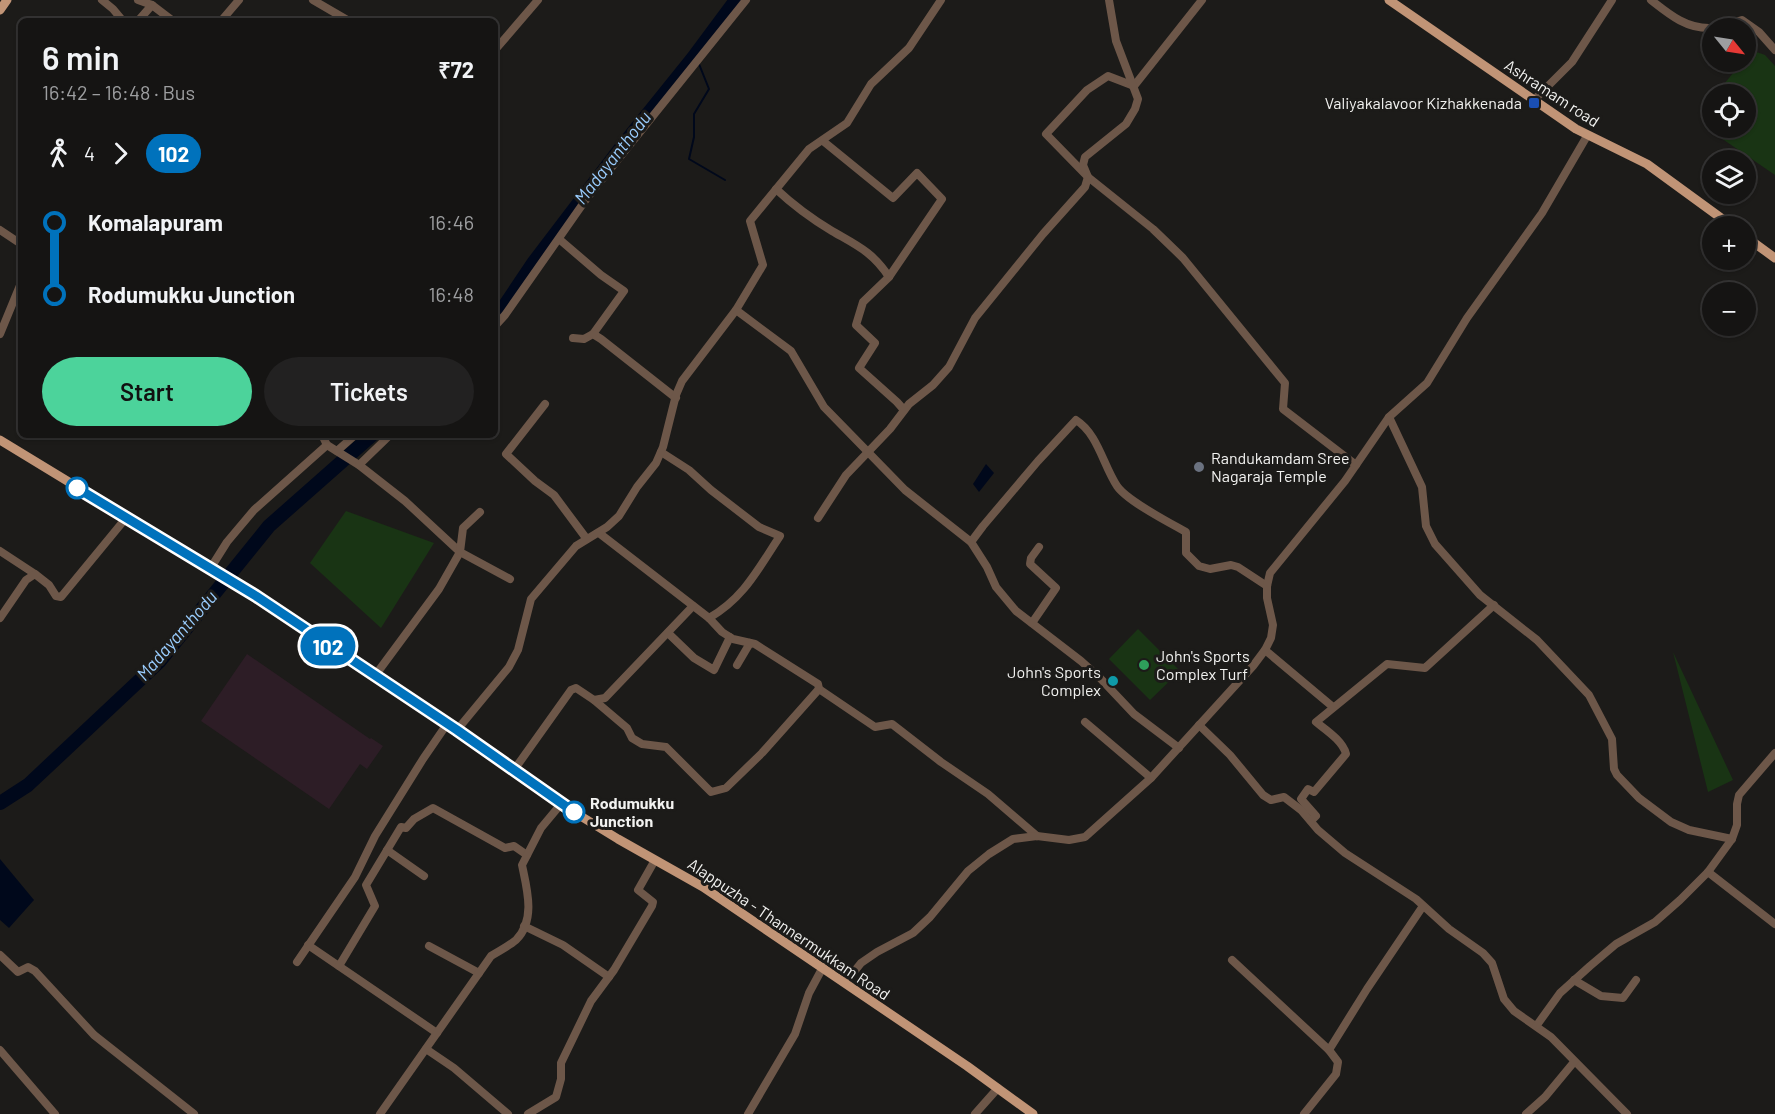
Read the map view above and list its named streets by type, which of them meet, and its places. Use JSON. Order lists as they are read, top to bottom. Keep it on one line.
{"streets":{"main road":["Ashramam road","Alappuzha - Thannermukkam Road"]},"water":["Madayanthodu"],"places":{"transit":["Valiyakalavoor Kizhakkenada"],"other":["Randukamdam Sree Nagaraja Temple","John's Sports Complex Turf","John's Sports Complex","Rodumukku Junction"]},"lines":["bus line 102"],"north":"bottom right","page":{"on_map":"102","map_buttons":["+","−"],"heading":["6 min","16:42 – 16:48 · Bus","₹72"],"legs":["4","102"],"list":[{"name":"Komalapuram","value":"16:46"},{"name":"Rodumukku Junction","value":"16:48"}],"buttons":["Start","Tickets"]}}
